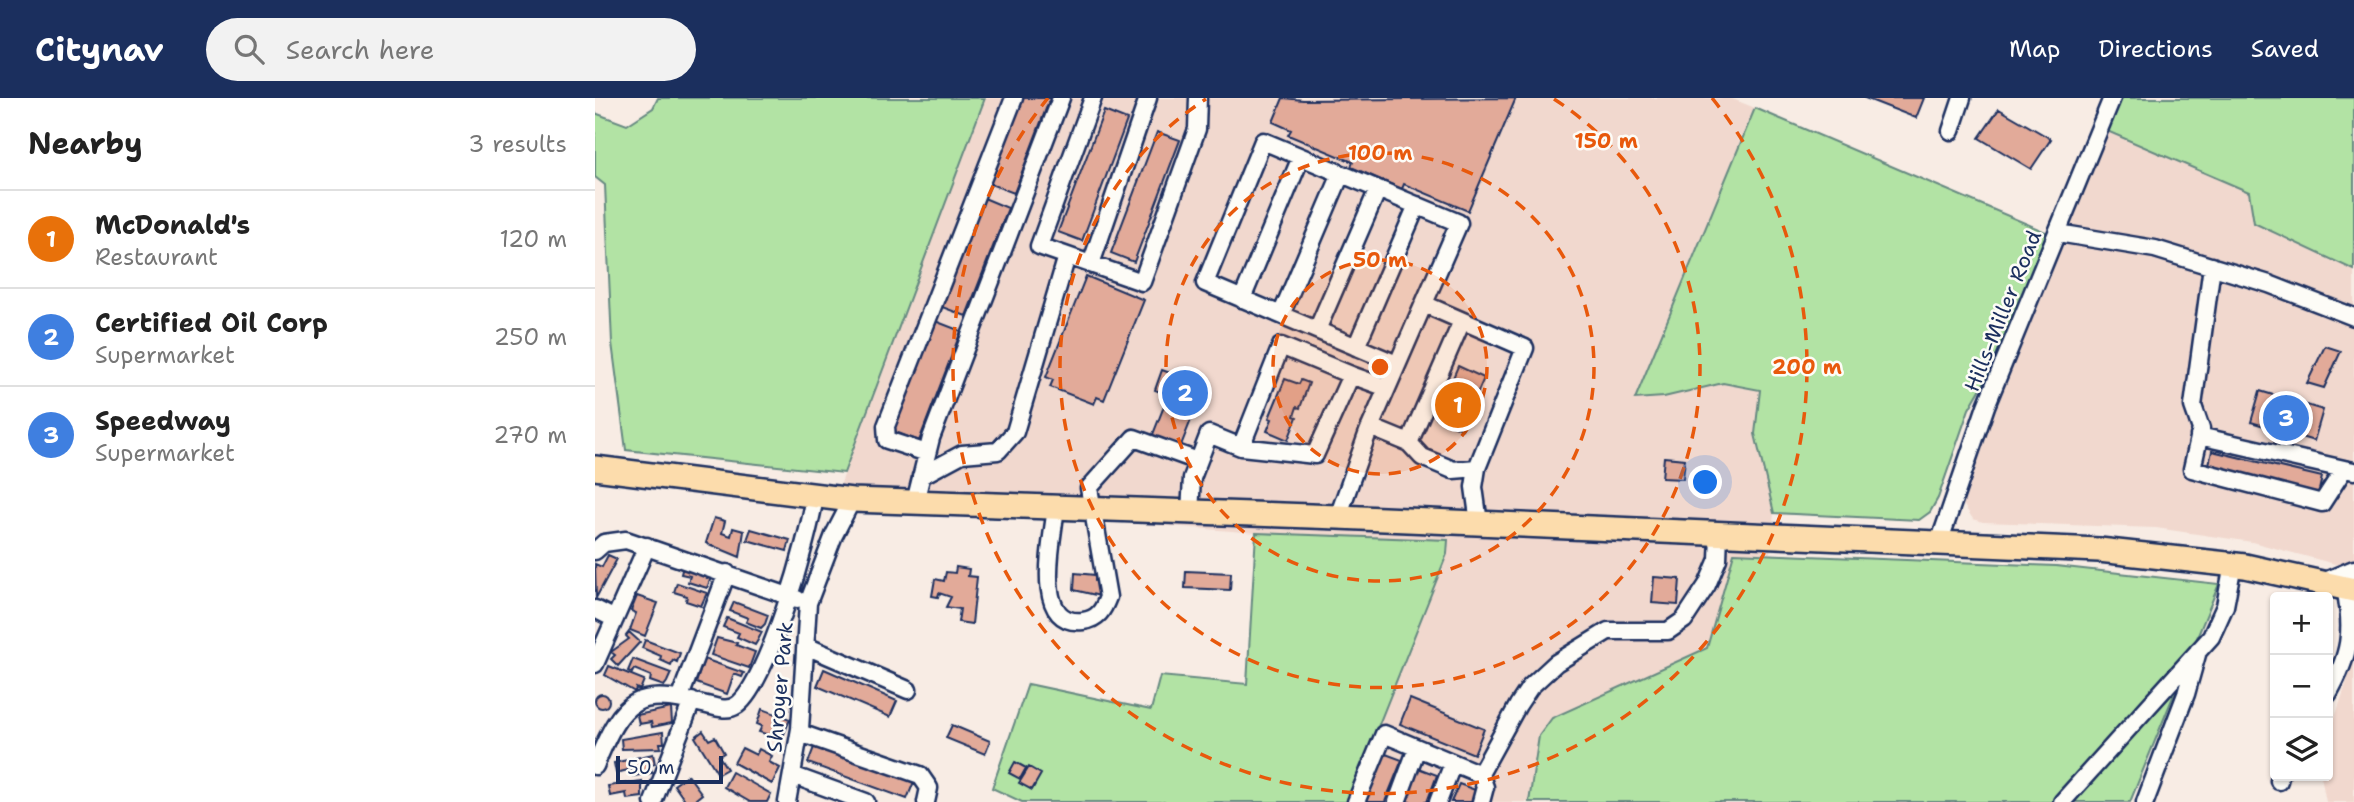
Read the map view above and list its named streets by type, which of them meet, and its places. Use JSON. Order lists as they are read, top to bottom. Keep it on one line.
{"streets":{"street":["Hills-Miller Road","Shroyer Park"]},"scale_bar":"50 m","page":{"header":"Citynav","search":"Search here","nav":["Map","Directions","Saved"],"heading":["Nearby","3 results"],"list":[{"mark":"1","name":"McDonald's","note":"Restaurant","value":"120 m"},{"mark":"2","name":"Certified Oil Corp","note":"Supermarket","value":"250 m"},{"mark":"3","name":"Speedway","note":"Supermarket","value":"270 m"}],"pins":["2","1","3"],"map_buttons":["+","−"],"scale":"50 m"},"rings":["150 m","100 m","50 m","200 m"]}
